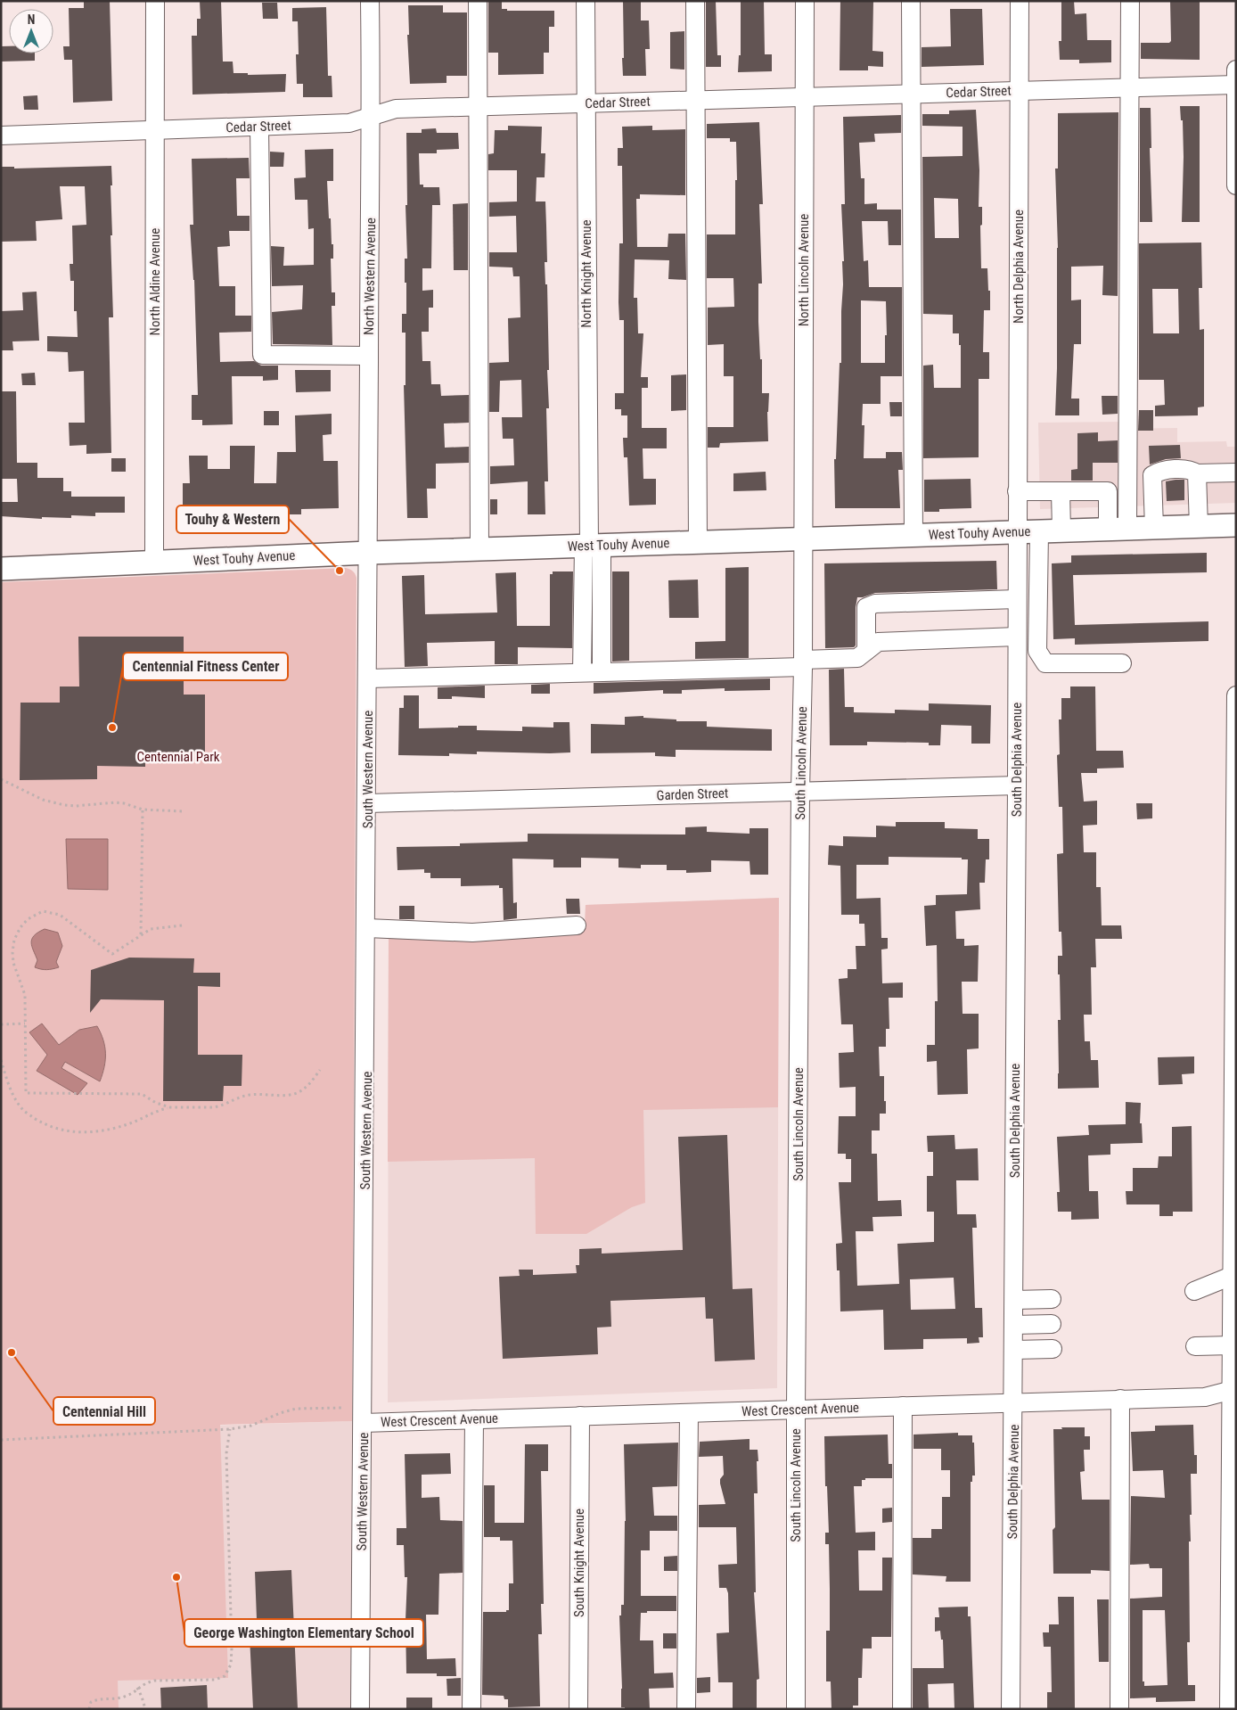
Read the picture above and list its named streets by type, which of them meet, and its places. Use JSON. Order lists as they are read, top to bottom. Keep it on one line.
{"streets":{"main road":["West Touhy Avenue"],"street":["Cedar Street","North Delphia Avenue","North Lincoln Avenue","North Knight Avenue","North Western Avenue","North Aldine Avenue","South Delphia Avenue","South Lincoln Avenue","South Western Avenue","Garden Street","West Crescent Avenue","South Knight Avenue"]},"crossings":[["Cedar Street","North Delphia Avenue"],["Cedar Street","North Lincoln Avenue"],["Cedar Street","North Knight Avenue"],["Cedar Street","North Western Avenue"],["Cedar Street","North Aldine Avenue"],["North Delphia Avenue","West Touhy Avenue"],["North Delphia Avenue","South Delphia Avenue"],["North Lincoln Avenue","West Touhy Avenue"],["North Lincoln Avenue","South Lincoln Avenue"],["North Knight Avenue","West Touhy Avenue"],["North Western Avenue","West Touhy Avenue"],["North Western Avenue","South Western Avenue"],["North Aldine Avenue","West Touhy Avenue"],["West Touhy Avenue","South Delphia Avenue"],["West Touhy Avenue","South Lincoln Avenue"],["West Touhy Avenue","South Western Avenue"],["South Delphia Avenue","Garden Street"],["South Delphia Avenue","West Crescent Avenue"],["South Lincoln Avenue","Garden Street"],["South Lincoln Avenue","West Crescent Avenue"],["South Western Avenue","Garden Street"],["South Western Avenue","West Crescent Avenue"],["West Crescent Avenue","South Knight Avenue"]],"parks":["Centennial Park"],"places":["Touhy & Western","Centennial Fitness Center","Centennial Hill","George Washington Elementary School"],"north":"top"}
